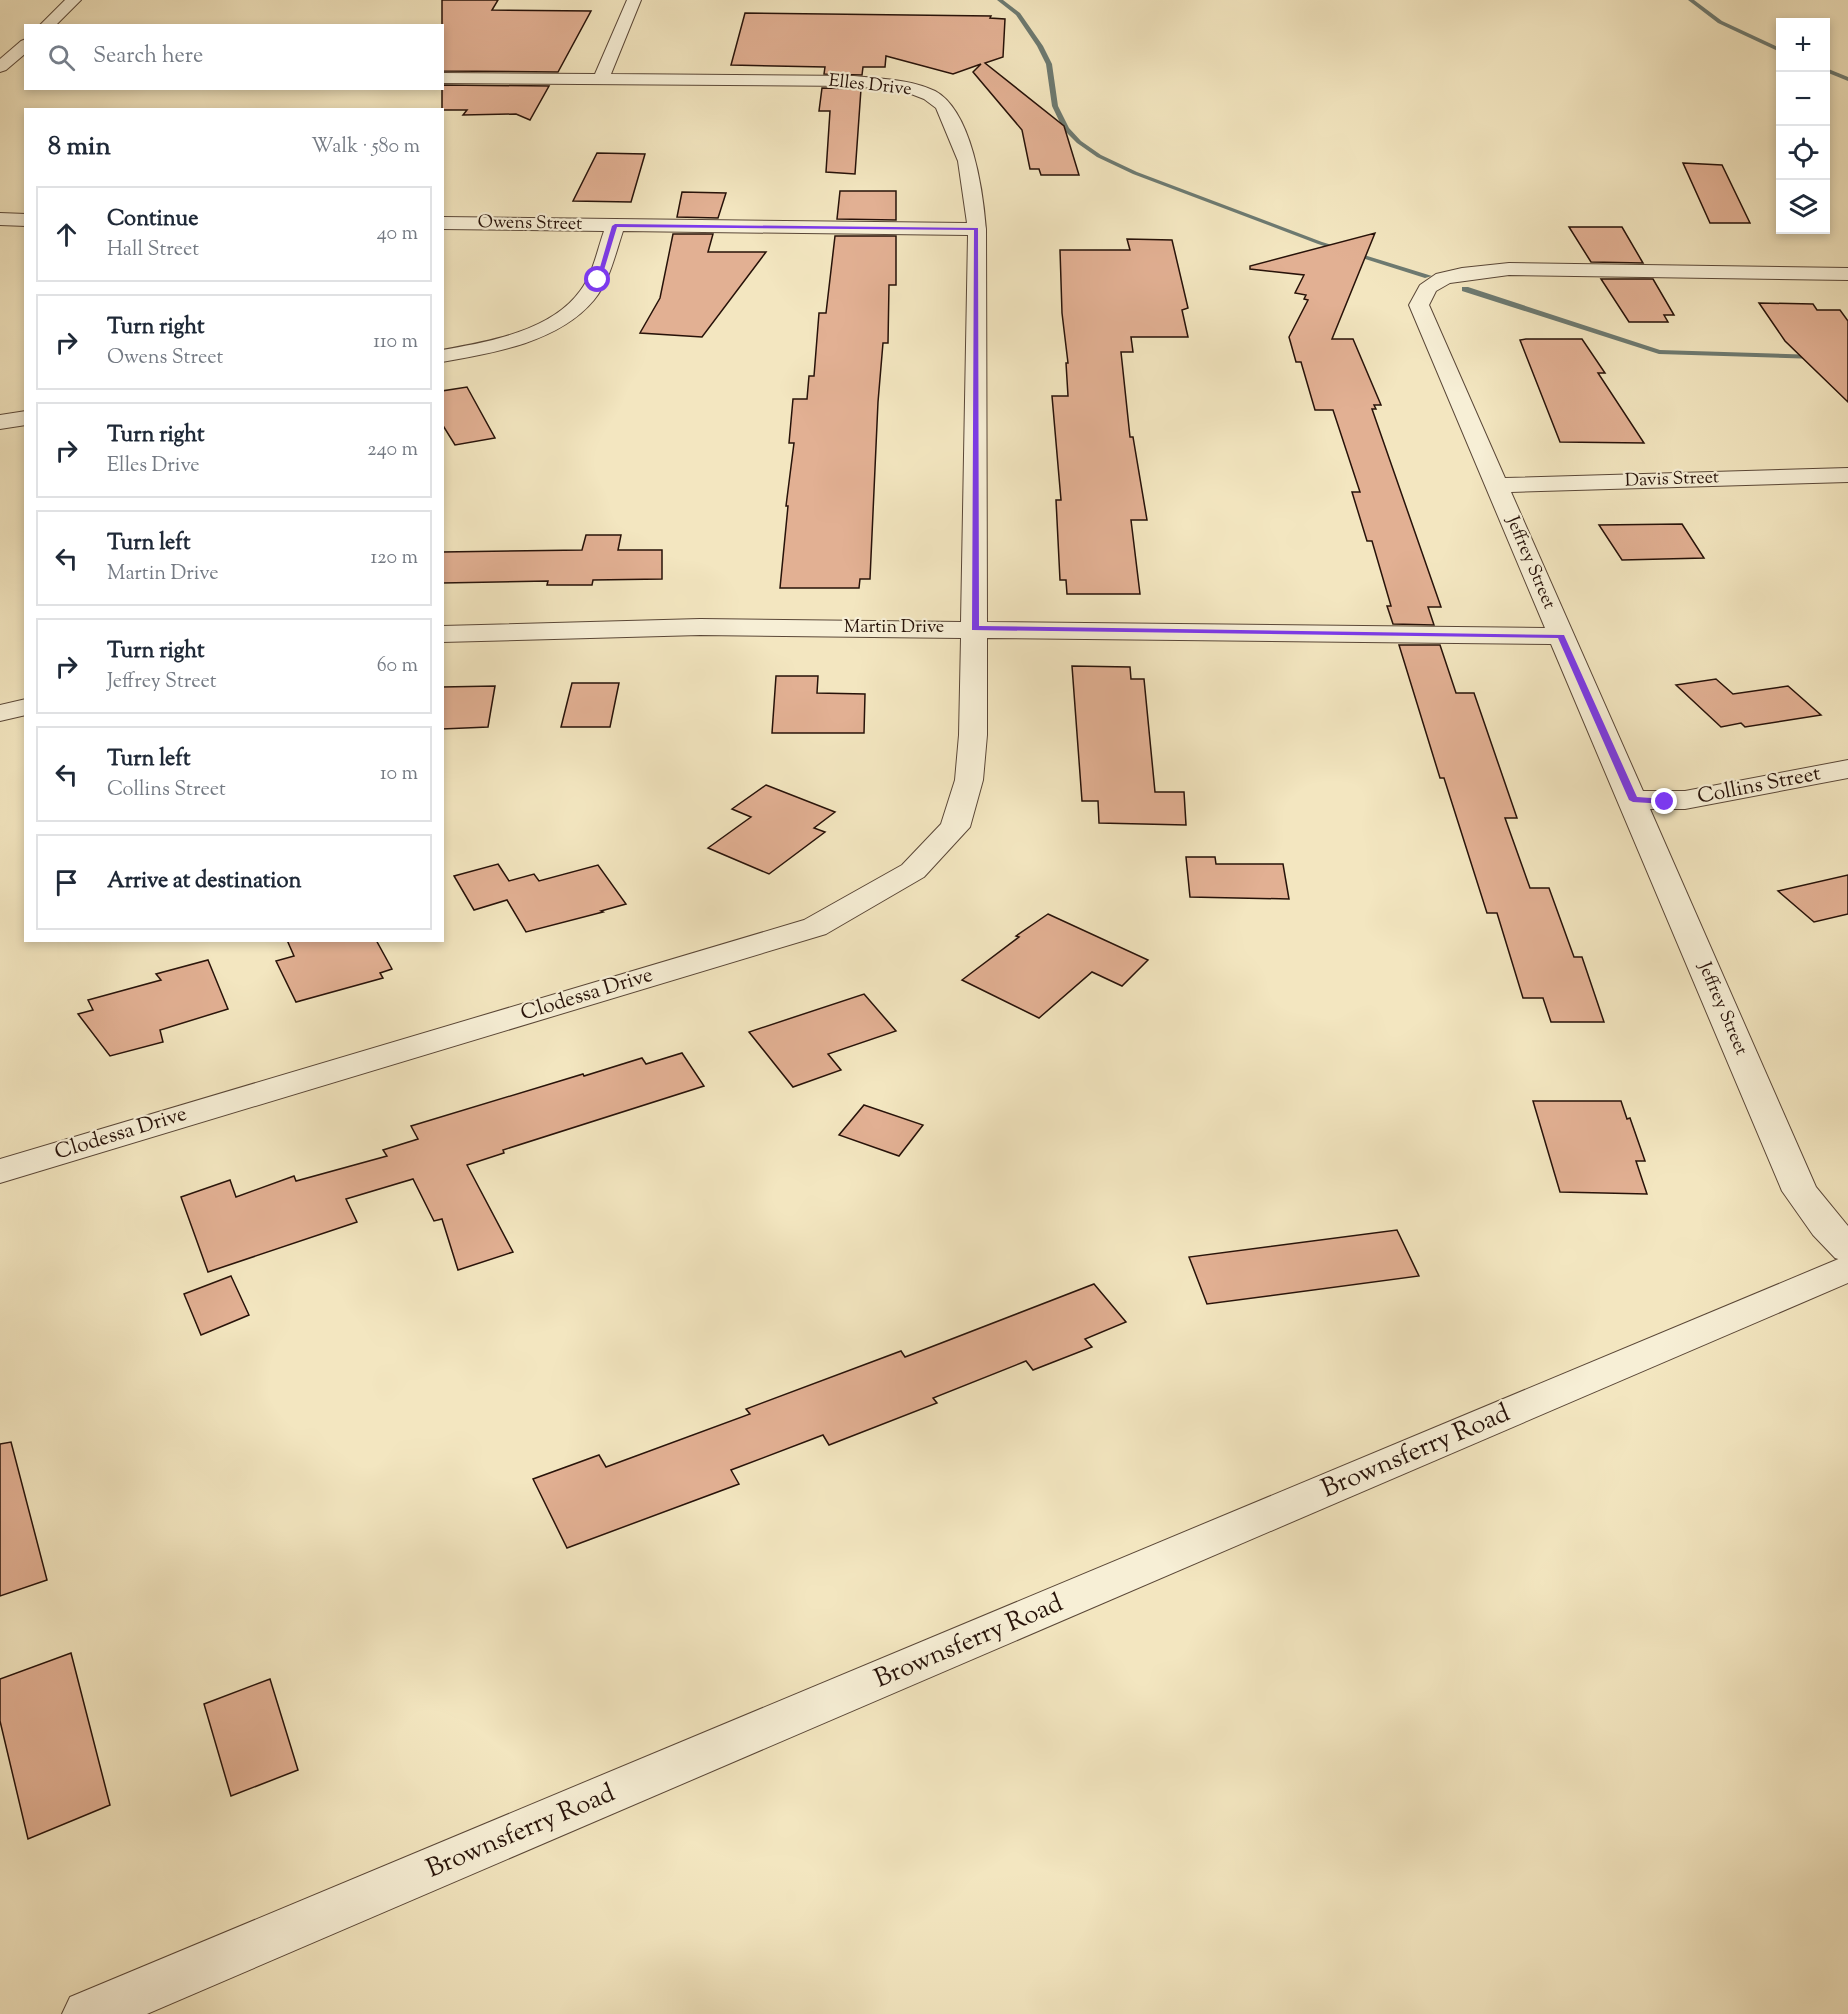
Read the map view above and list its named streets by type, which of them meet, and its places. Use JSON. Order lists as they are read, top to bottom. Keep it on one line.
{"streets":{"street":["Elles Drive","Owens Street","Davis Street","Jeffrey Street","Martin Drive","Collins Street","Clodessa Drive","Brownsferry Road"]},"crossings":[["Elles Drive","Owens Street"],["Elles Drive","Martin Drive"],["Elles Drive","Clodessa Drive"],["Davis Street","Jeffrey Street"],["Jeffrey Street","Martin Drive"],["Jeffrey Street","Collins Street"],["Martin Drive","Clodessa Drive"]],"page":{"map_buttons":["+","−"],"search":"Search here","heading":["8 min","Walk · 580 m"],"list":[["Continue","Hall Street","40 m"],["Turn right","Owens Street","110 m"],["Turn right","Elles Drive","240 m"],["Turn left","Martin Drive","120 m"],["Turn right","Jeffrey Street","60 m"],["Turn left","Collins Street","10 m"],"Arrive at destination"]}}
